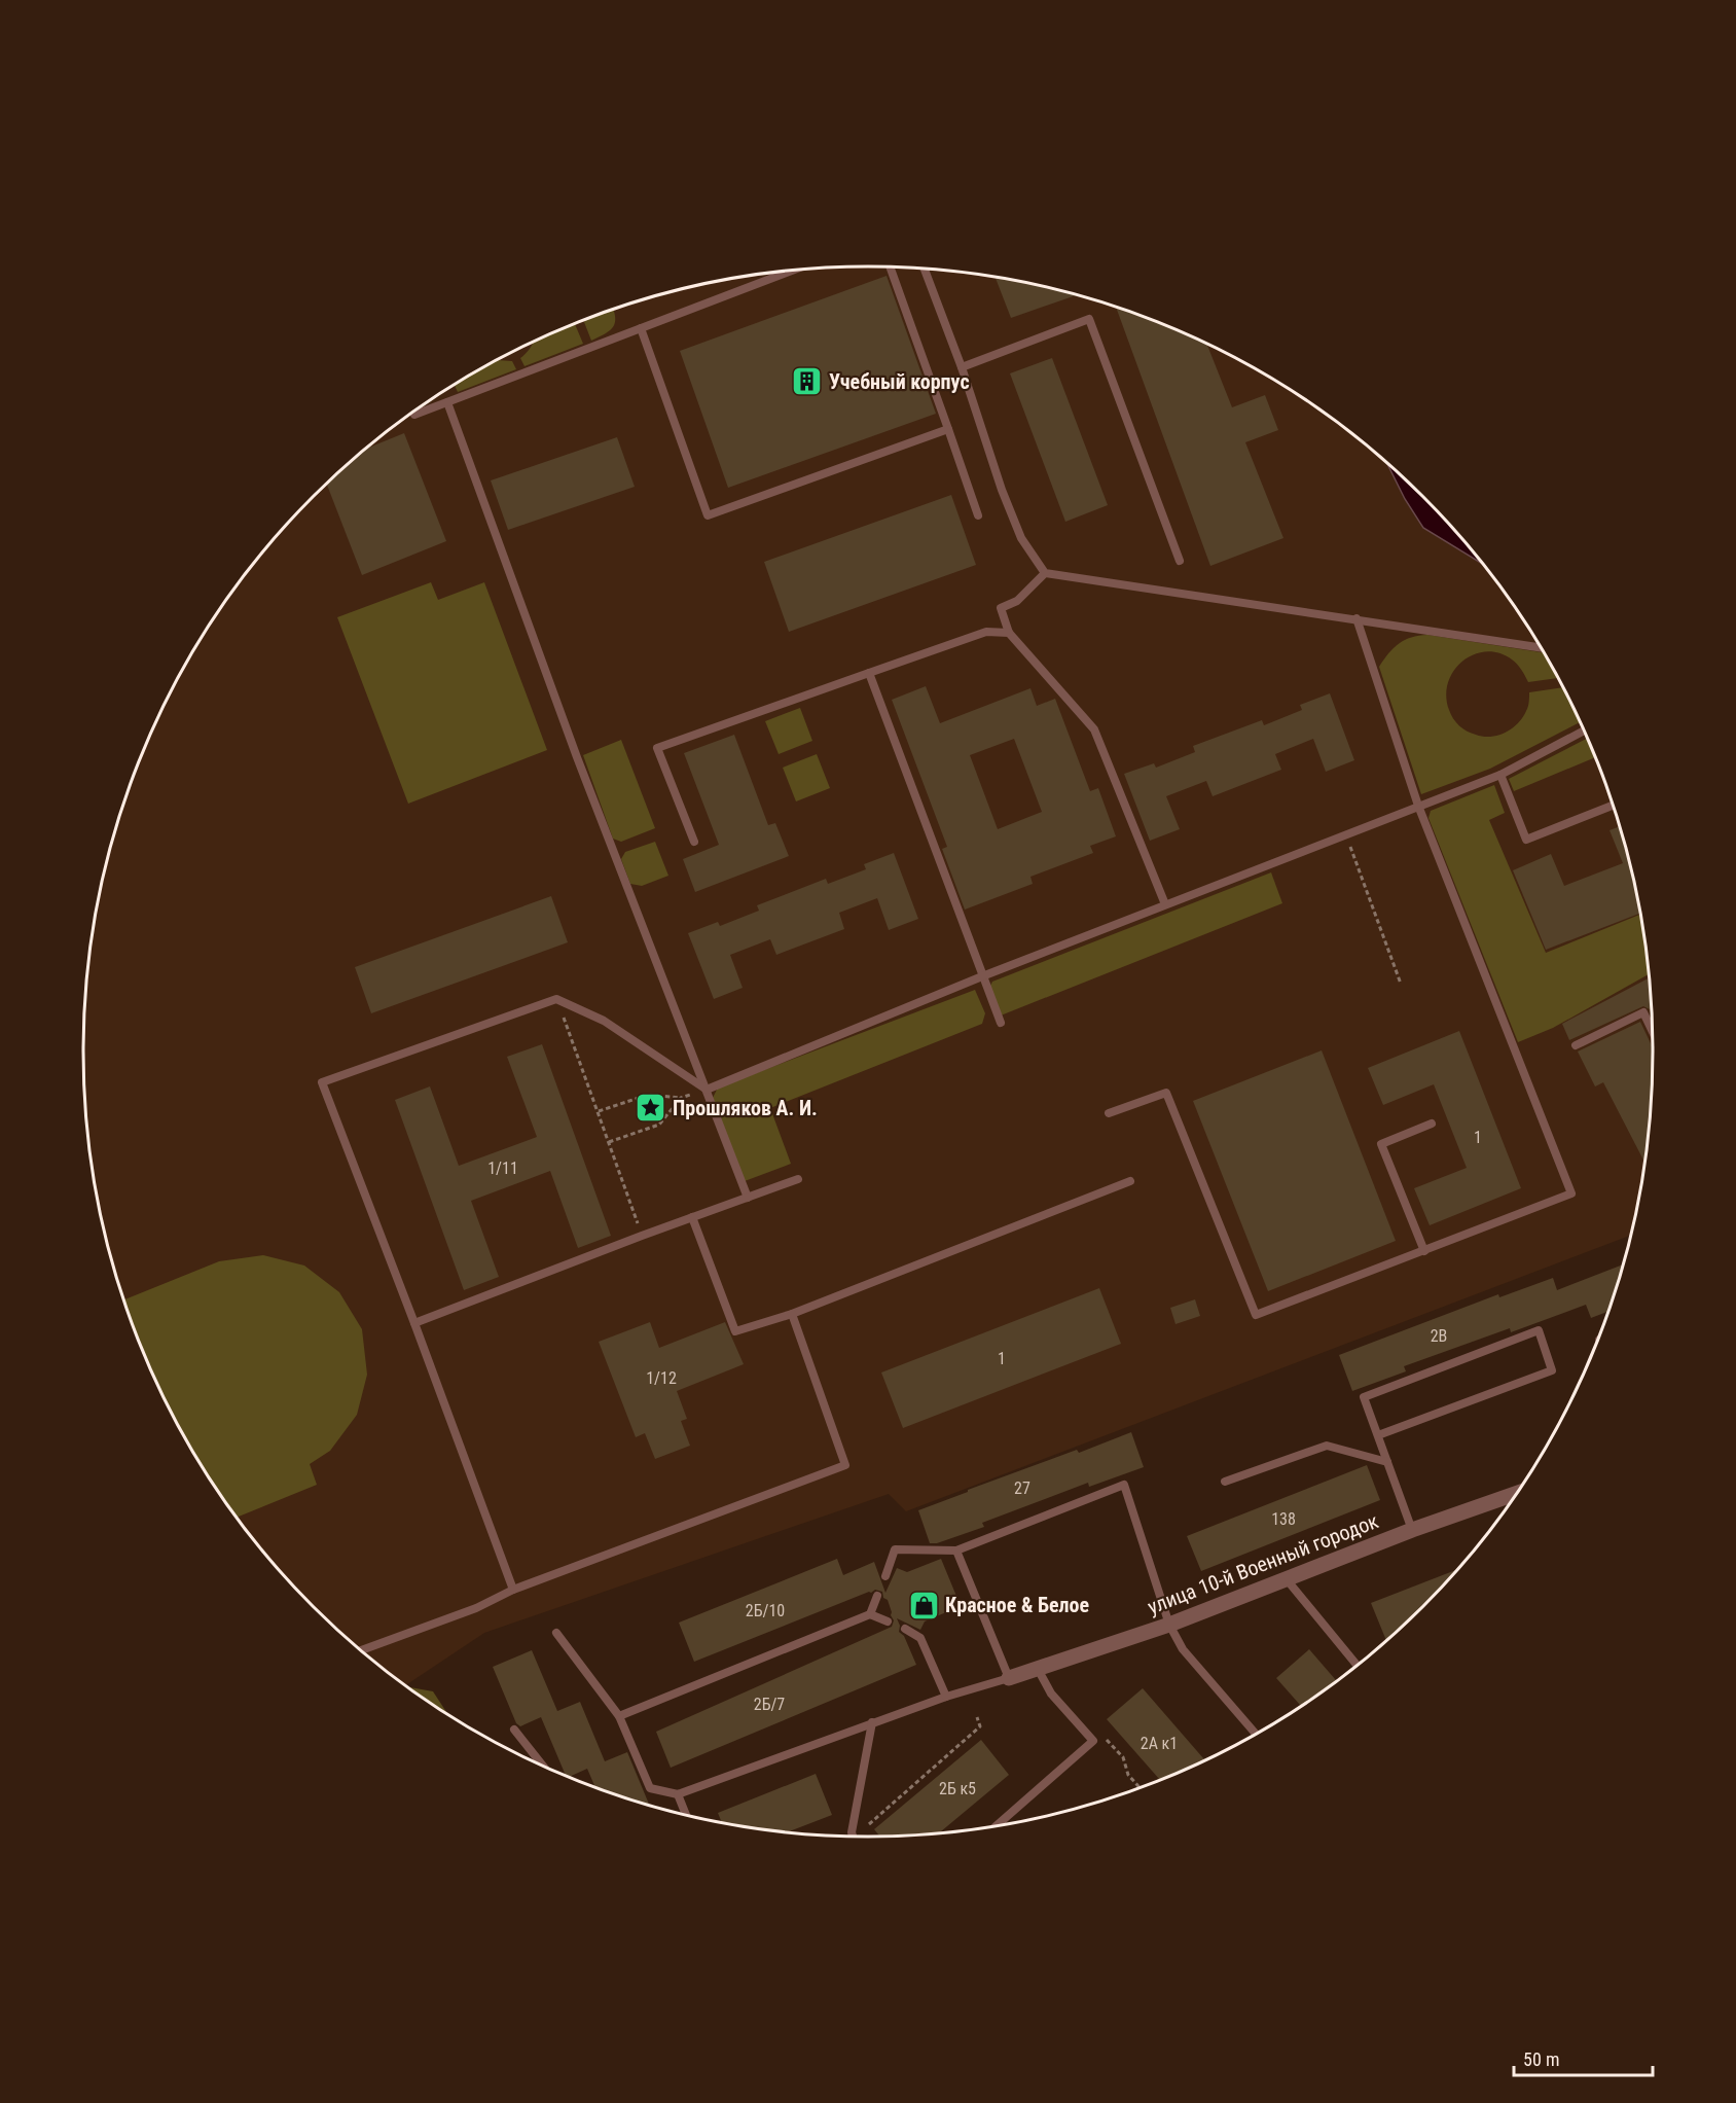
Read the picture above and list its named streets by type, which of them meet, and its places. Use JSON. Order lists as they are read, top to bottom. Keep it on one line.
{"streets":{"street":["улица 10-й Военный городок"]},"places":{"building":["Учебный корпус"],"place":["Прошляков А. И."],"shop":["Красное & Белое"]},"house_numbers":["1","1/11","2В","1","1/12","27","138","2Б/10","2Б/7","2А к1","2Б к5"],"scale_bar":"50 m"}
